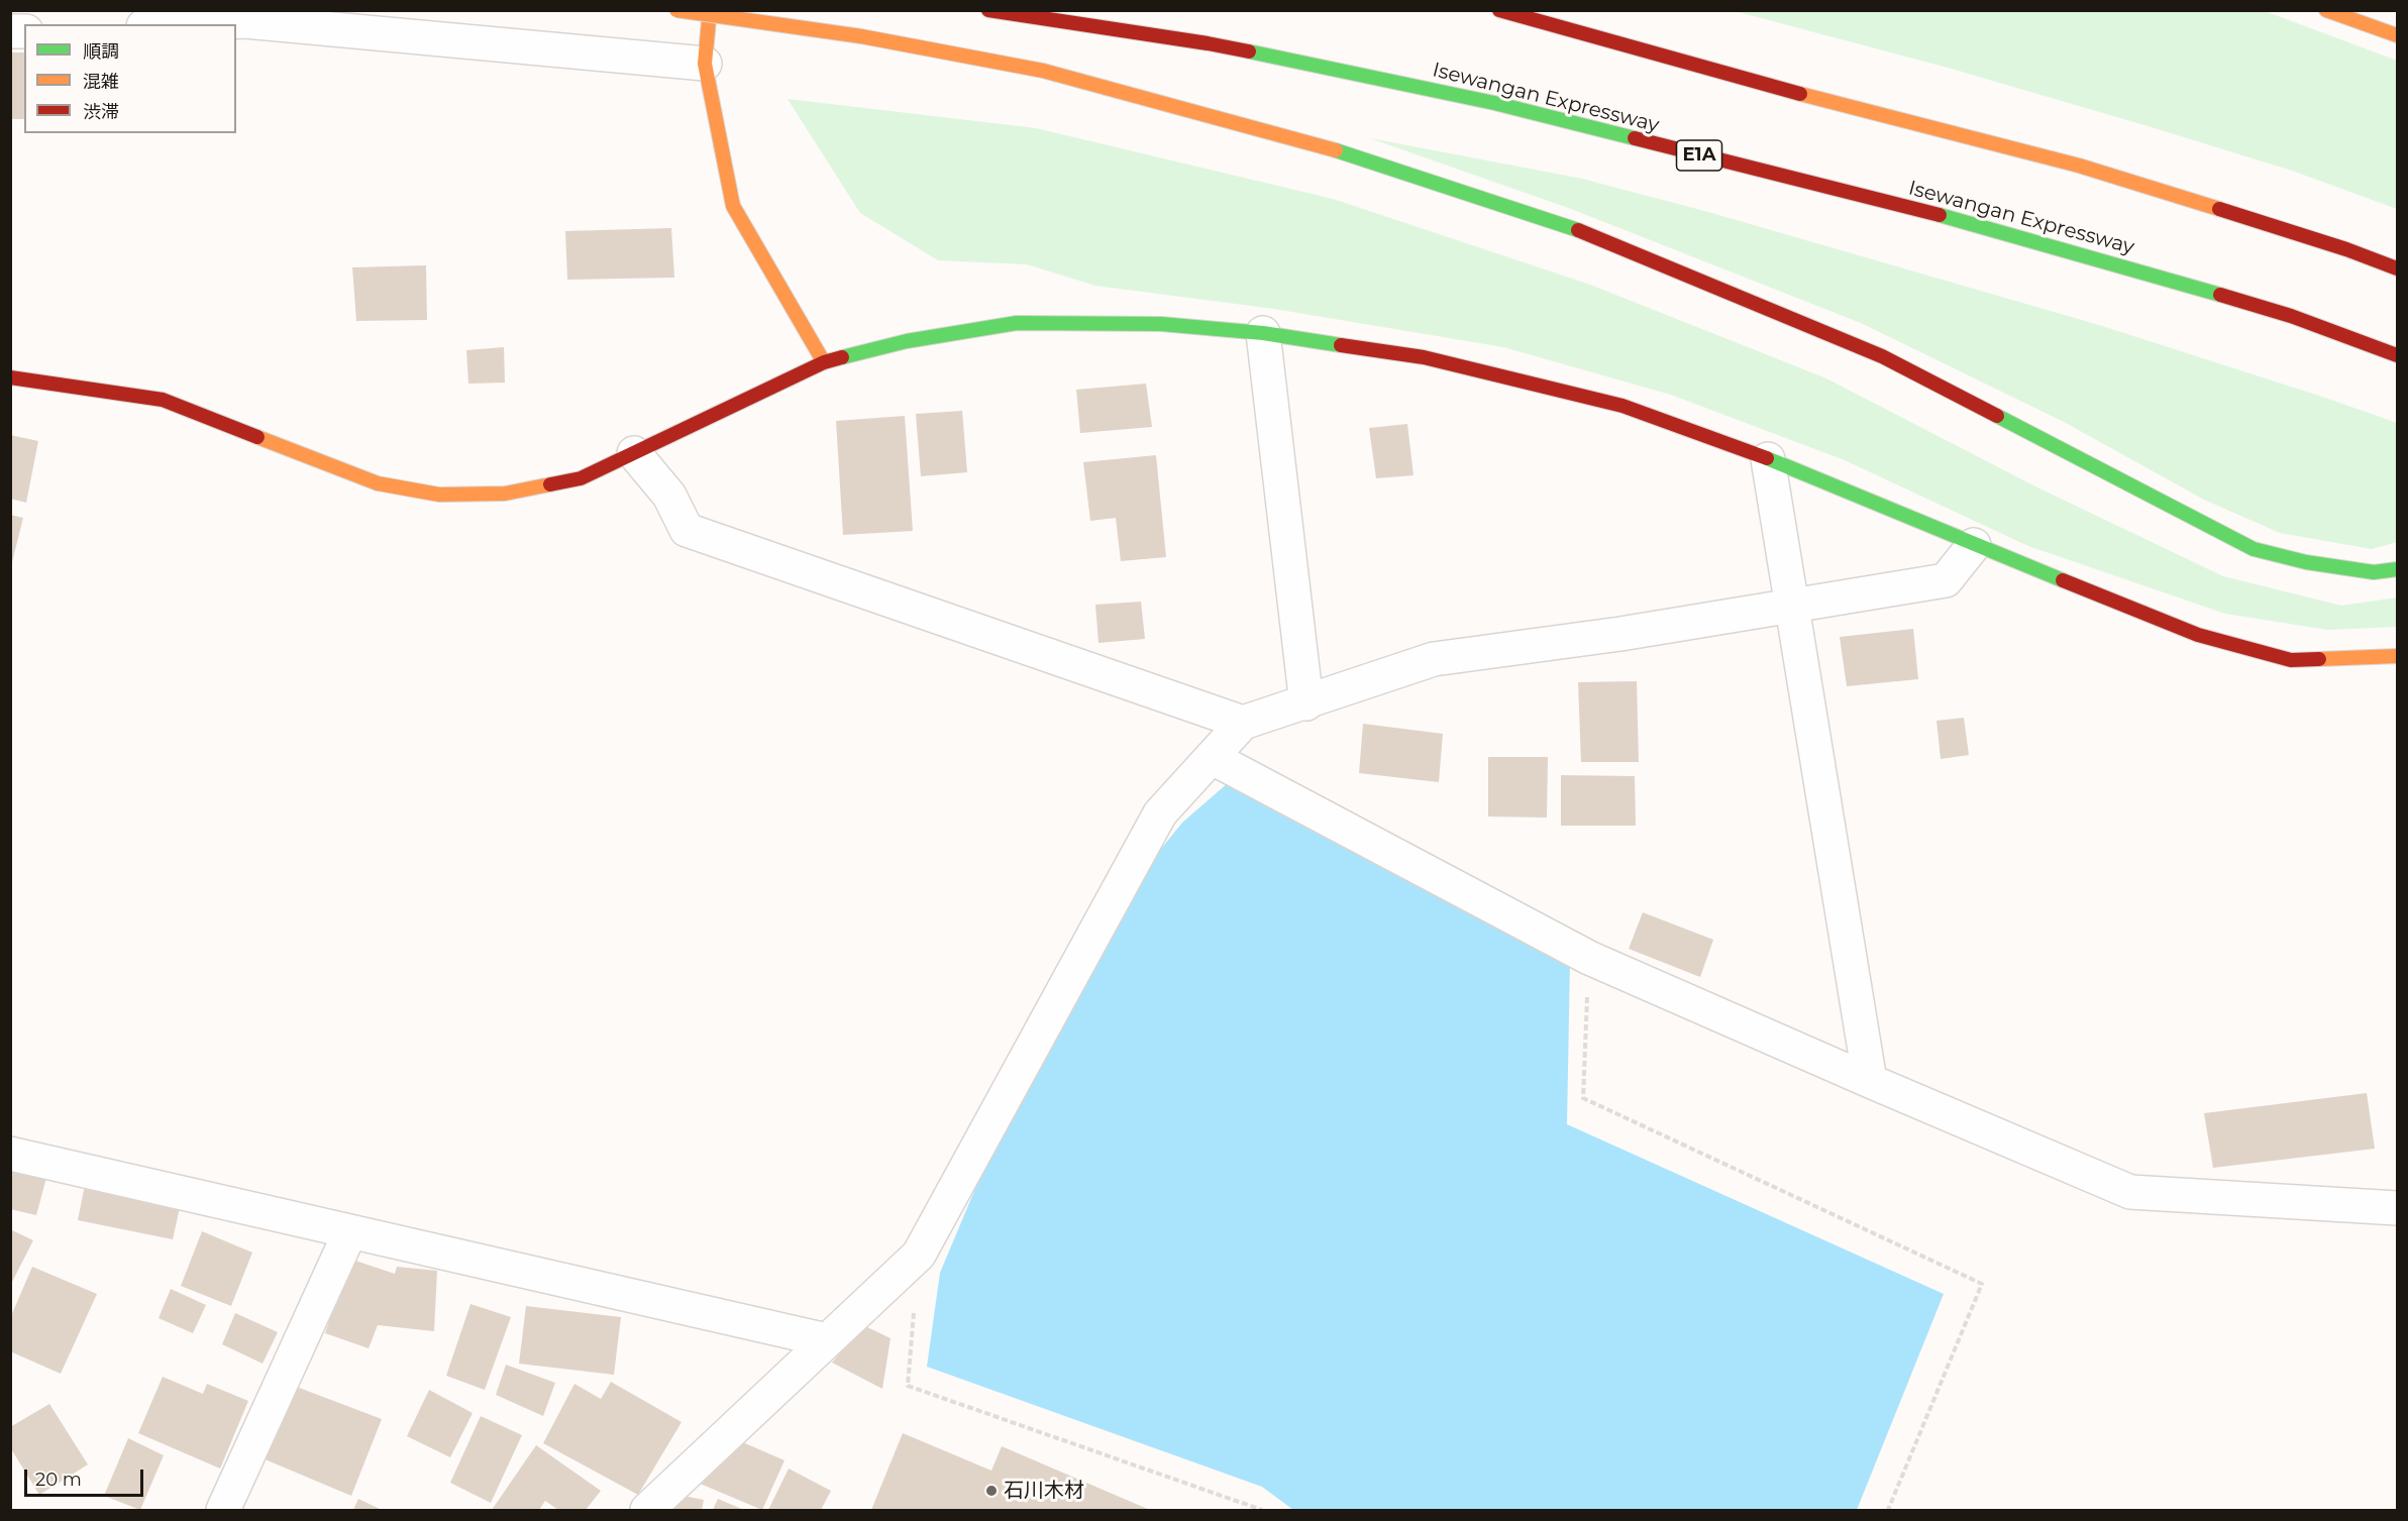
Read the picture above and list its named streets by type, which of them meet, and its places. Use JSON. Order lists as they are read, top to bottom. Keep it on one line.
{"streets":{"main road":["Isewangan Expressway","E1A"]},"places":["石川木材"],"legend":["順調","混雑","渋滞"],"scale_bar":"20 m"}
